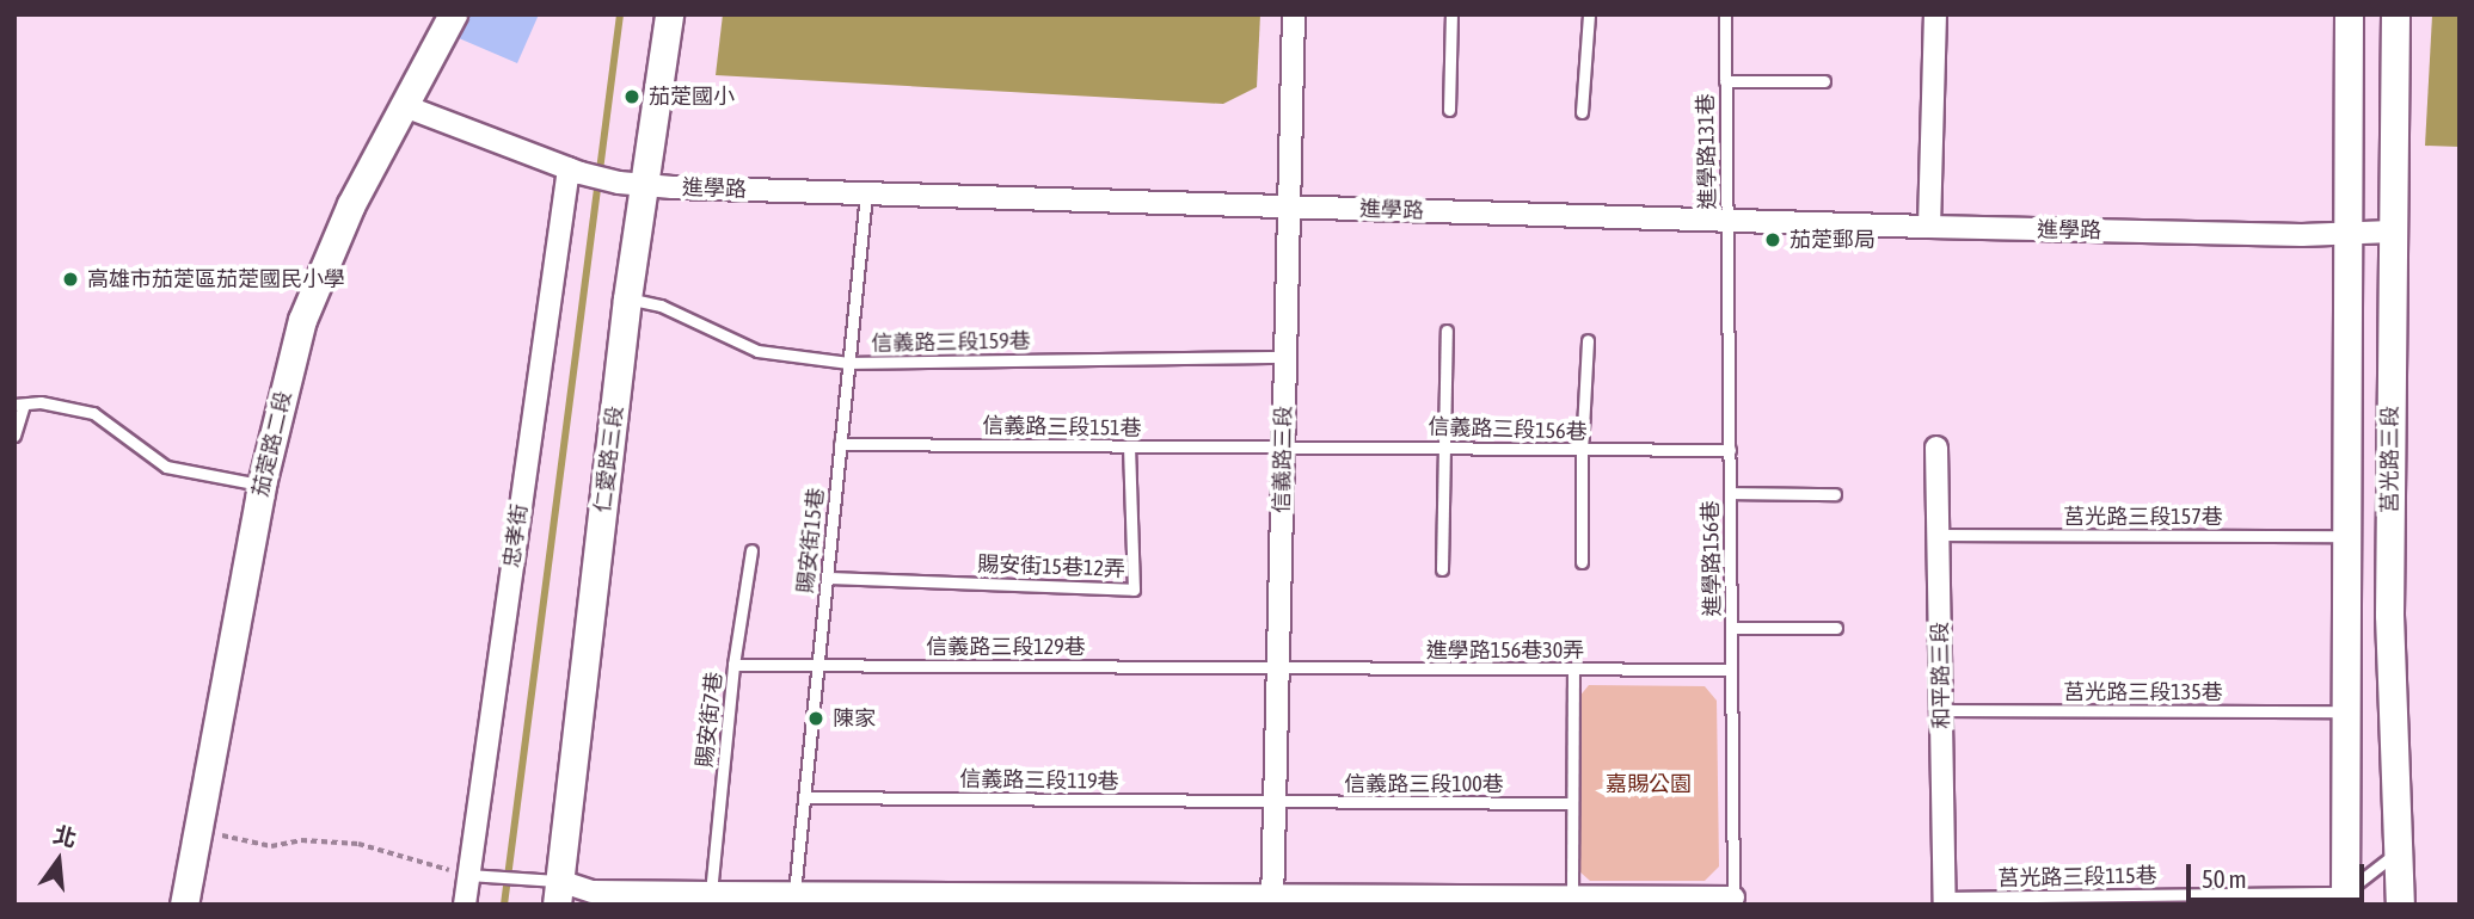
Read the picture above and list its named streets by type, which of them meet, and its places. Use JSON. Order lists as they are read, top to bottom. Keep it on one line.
{"streets":{"street":["進學路","茄萣路二段","仁愛路三段","信義路三段","莒光路三段","忠孝街","和平路三段"],"lane":["進學路131巷","信義路三段159巷","信義路三段151巷","信義路三段156巷","莒光路三段157巷","賜安街15巷","進學路156巷","賜安街15巷12弄","信義路三段129巷","進學路156巷30弄","莒光路三段135巷","賜安街7巷","信義路三段119巷","信義路三段100巷","莒光路三段115巷"]},"crossings":[["進學路131巷","進學路"],["進學路131巷","進學路156巷"],["進學路","茄萣路二段"],["進學路","仁愛路三段"],["進學路","信義路三段"],["進學路","莒光路三段"],["進學路","忠孝街"],["進學路","賜安街15巷"],["進學路","進學路156巷"],["信義路三段159巷","仁愛路三段"],["信義路三段159巷","信義路三段"],["信義路三段159巷","賜安街15巷"],["信義路三段151巷","信義路三段156巷"],["信義路三段151巷","信義路三段"],["信義路三段151巷","賜安街15巷"],["信義路三段151巷","賜安街15巷12弄"],["信義路三段156巷","信義路三段"],["信義路三段156巷","進學路156巷"],["信義路三段","信義路三段129巷"],["信義路三段","進學路156巷30弄"],["信義路三段","信義路三段119巷"],["信義路三段","信義路三段100巷"],["莒光路三段","莒光路三段157巷"],["莒光路三段","莒光路三段135巷"],["莒光路三段","莒光路三段115巷"],["莒光路三段157巷","和平路三段"],["賜安街15巷","賜安街15巷12弄"],["賜安街15巷","信義路三段129巷"],["賜安街15巷","信義路三段119巷"],["進學路156巷","進學路156巷30弄"],["信義路三段129巷","進學路156巷30弄"],["信義路三段129巷","賜安街7巷"],["和平路三段","莒光路三段135巷"],["和平路三段","莒光路三段115巷"],["信義路三段119巷","信義路三段100巷"]],"parks":["嘉賜公園"],"places":["茄萣國小","茄萣郵局","高雄市茄萣區茄萣國民小學","陳家"],"scale_bar":"50 m","north":"top"}
